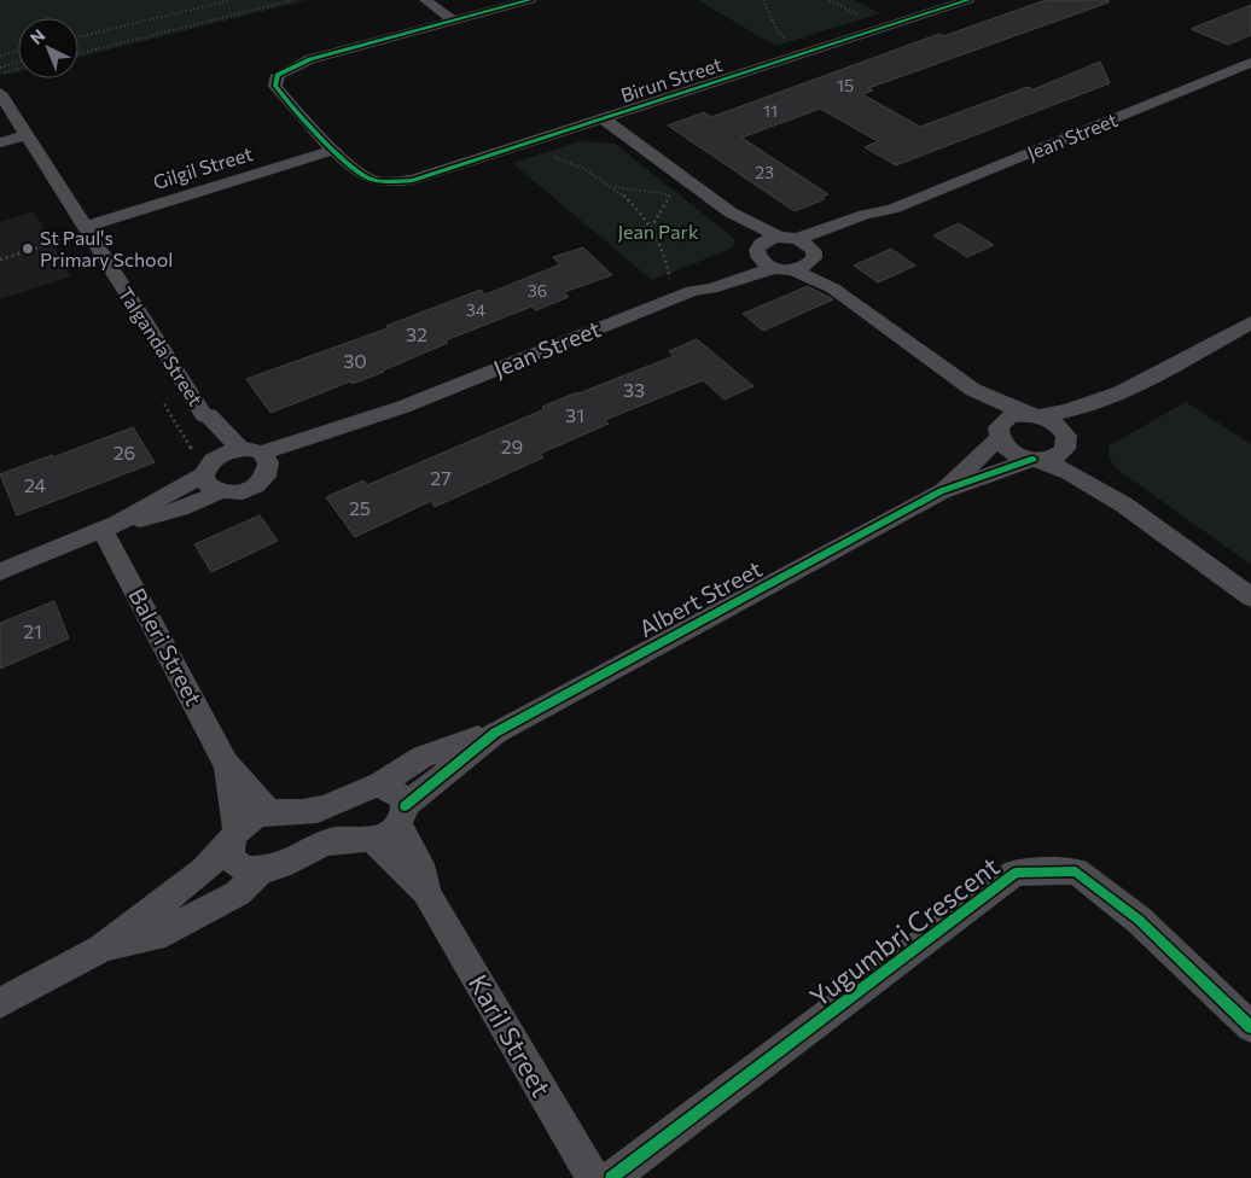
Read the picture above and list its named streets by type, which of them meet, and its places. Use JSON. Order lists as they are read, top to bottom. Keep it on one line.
{"streets":{"street":["Birun Street","Jean Street","Gilgil Street","Talganda Street","Albert Street","Baleri Street","Yugumbri Crescent","Karil Street"]},"crossings":[["Birun Street","Gilgil Street"],["Jean Street","Talganda Street"],["Gilgil Street","Talganda Street"],["Albert Street","Baleri Street"],["Albert Street","Karil Street"]],"parks":["Jean Park"],"places":["St Paul's Primary School"],"house_numbers":["15","11","23","36","34","32","30","33","31","29","26","27","24","25","21"],"north":"top left"}
